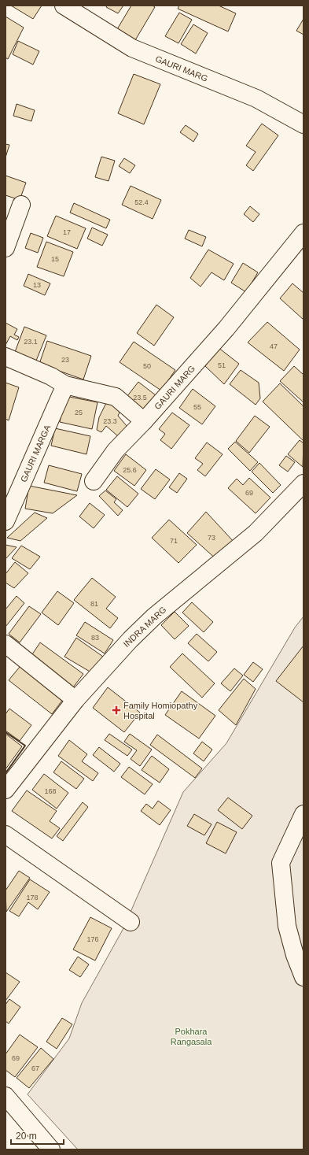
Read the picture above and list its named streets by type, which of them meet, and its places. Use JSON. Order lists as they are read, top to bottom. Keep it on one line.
{"streets":{"street":["GAURI MARG","GAURI MARGA","INDRA MARG"]},"parks":["Pokhara Rangasala"],"places":{"health":["Family Homiopathy Hospital"]},"house_numbers":["52.4","17","15","13","23.1","47","23","51","50","23.5","55","25","23.3","25.6","69","73","71","81","83","168","178","176","69","67"],"scale_bar":"20 m"}
